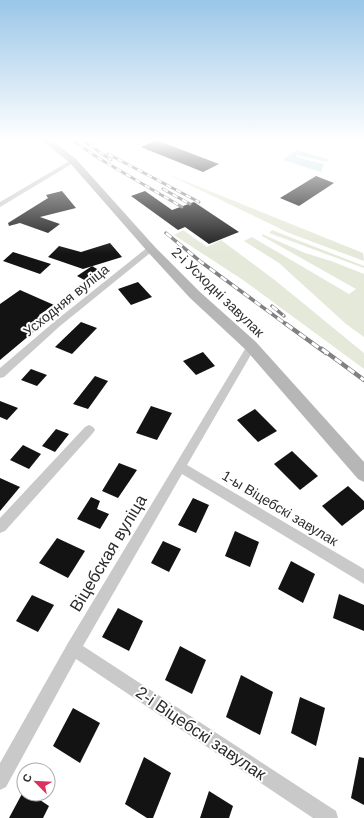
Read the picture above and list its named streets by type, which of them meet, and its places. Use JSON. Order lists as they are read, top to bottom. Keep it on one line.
{"streets":{"street":["2-і Усходні завулак","Усходняя вуліца","1-ы Віцебскі завулак","Віцебская вуліца","2-і Віцебскі завулак"]},"crossings":[["2-і Усходні завулак","Усходняя вуліца"],["2-і Усходні завулак","Віцебская вуліца"],["1-ы Віцебскі завулак","Віцебская вуліца"],["Віцебская вуліца","2-і Віцебскі завулак"]],"north":"top left"}
